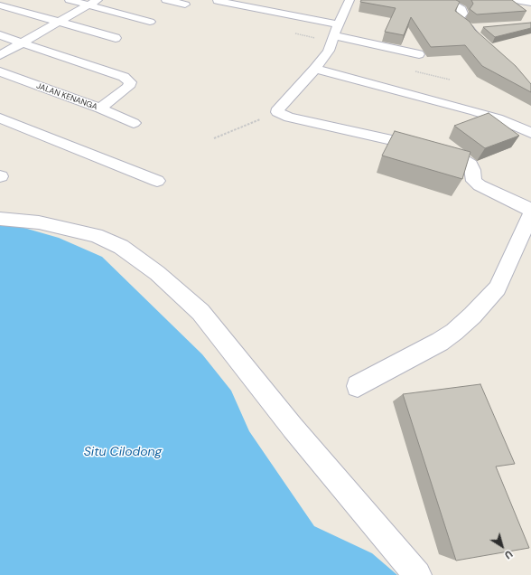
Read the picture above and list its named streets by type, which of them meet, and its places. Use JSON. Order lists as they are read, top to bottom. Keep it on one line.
{"streets":{"street":["JALAN KENANGA"]},"water":["Situ Cilodong"],"north":"bottom right"}
